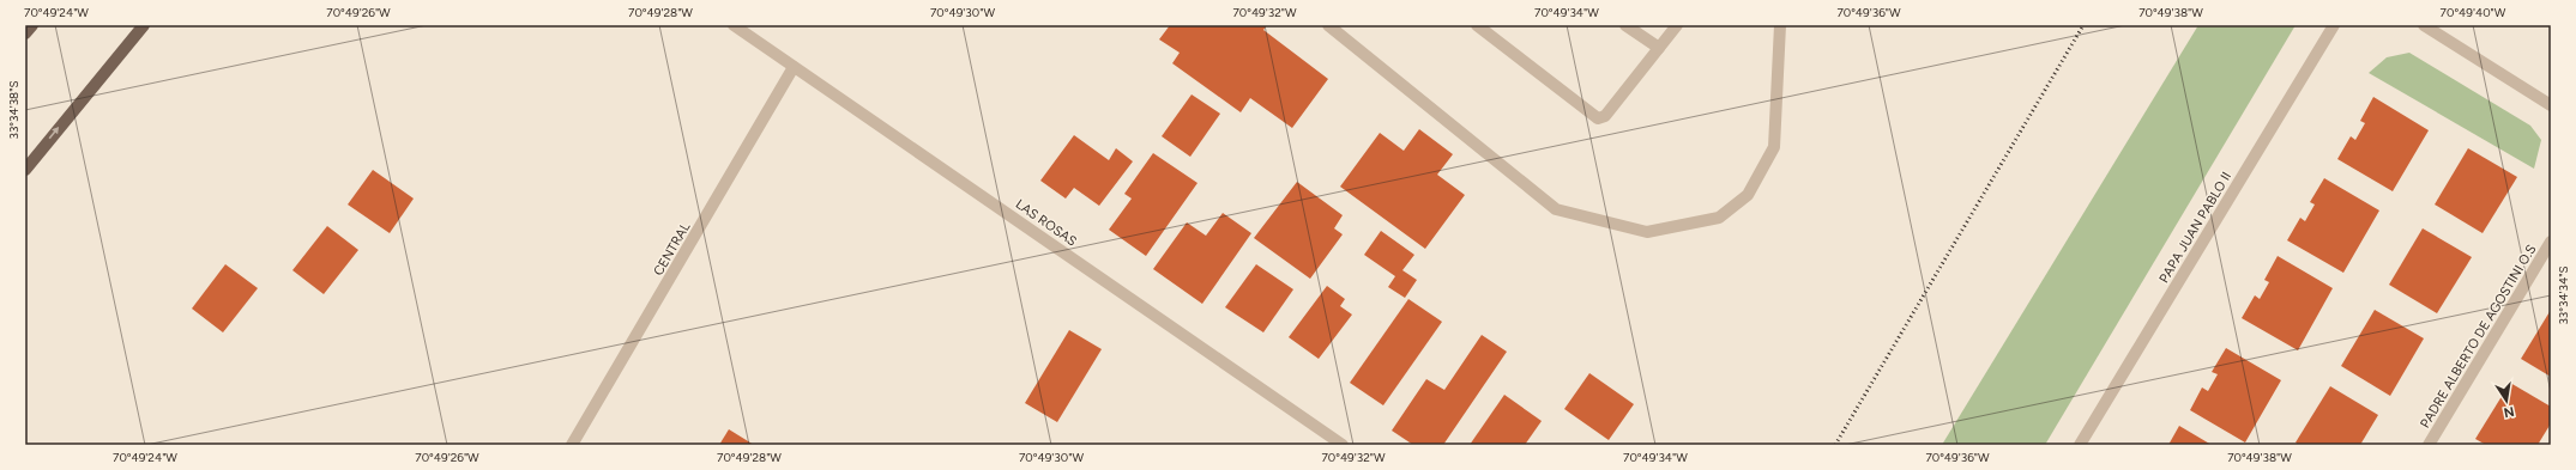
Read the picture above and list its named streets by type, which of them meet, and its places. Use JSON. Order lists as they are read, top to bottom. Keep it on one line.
{"streets":{"street":["LAS ROSAS","PAPA JUAN PABLO II","CENTRAL","PADRE ALBERTO DE AGOSTINI O.S"]},"crossings":[["LAS ROSAS","CENTRAL"]],"north":"bottom","coordinates":["70°49'24\"W","70°49'26\"W","70°49'28\"W","70°49'30\"W","70°49'32\"W","70°49'34\"W","70°49'36\"W","70°49'38\"W","70°49'40\"W","33°34'38\"S","33°34'34\"S"]}
